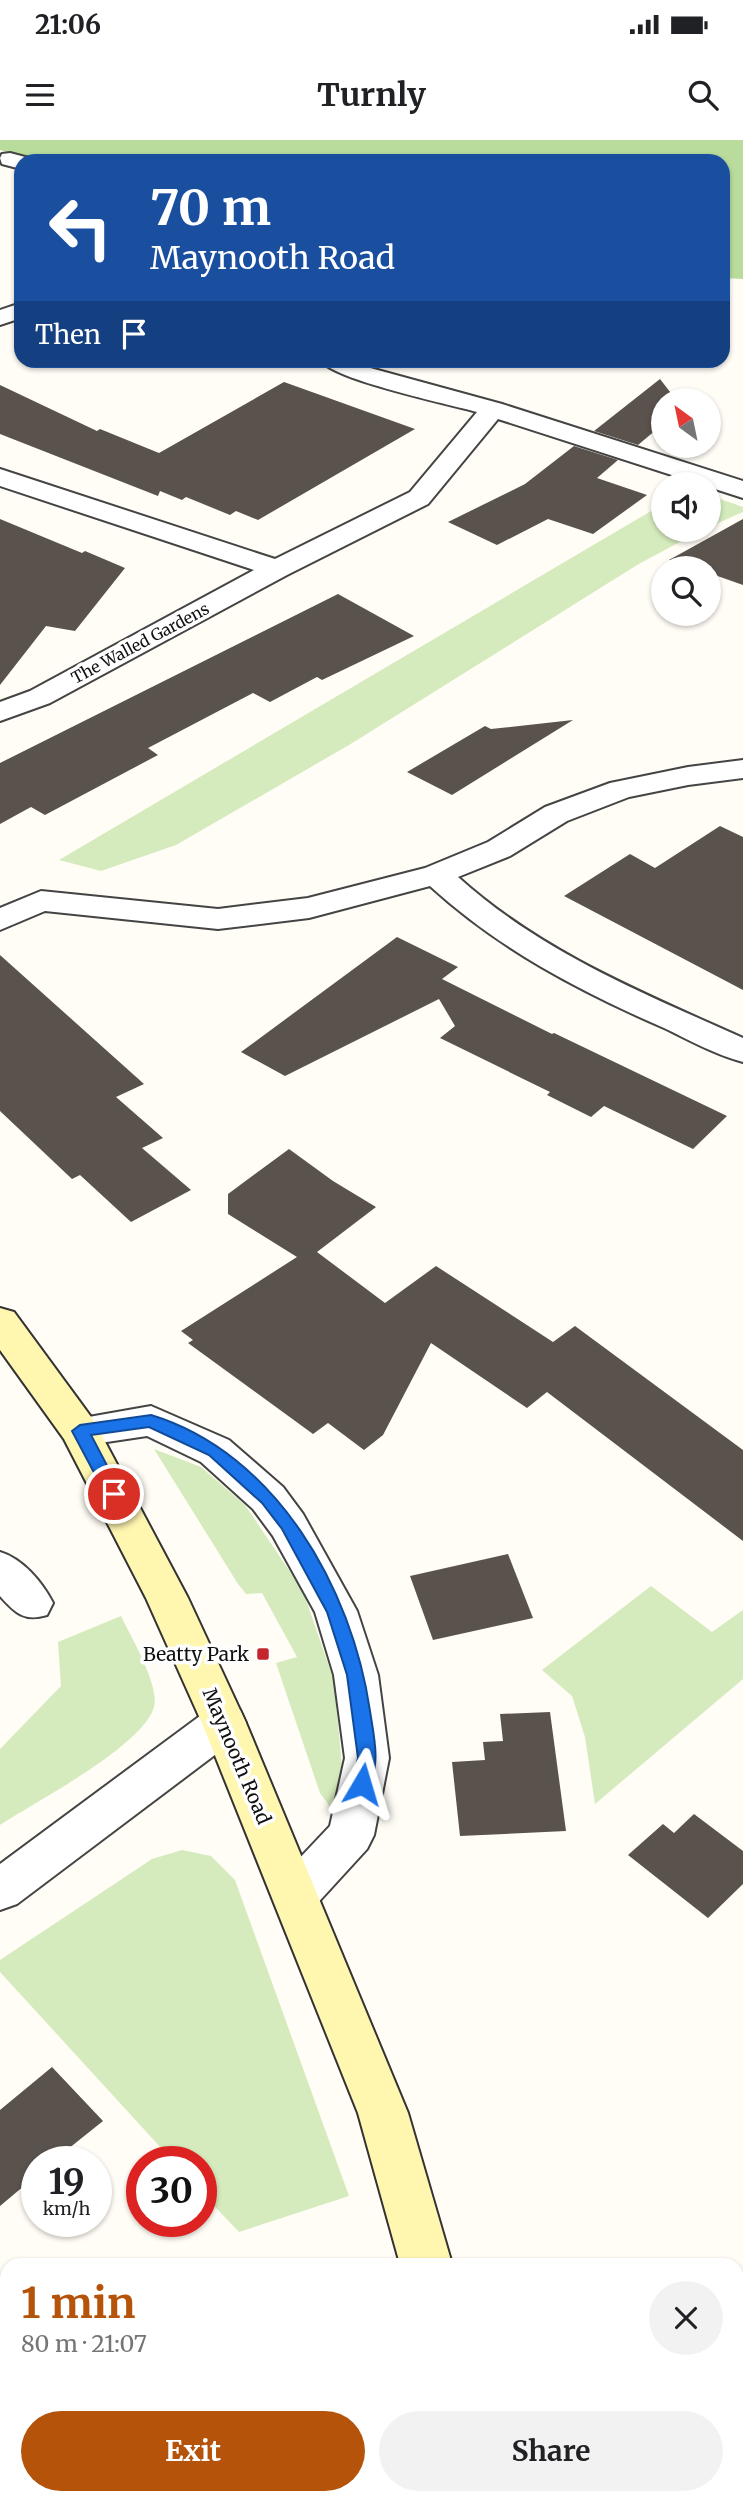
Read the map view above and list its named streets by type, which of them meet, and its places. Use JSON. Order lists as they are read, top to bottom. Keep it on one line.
{"streets":{"main road":["Maynooth Road"],"street":["The Walled Gardens"]},"places":{"transit":["Beatty Park"]},"north":"top left","page":{"status":"21:06","header":"Turnly","turn":["70 m","Maynooth Road"],"then":"Then","speed":"19 km/h","limit":"30","heading":["1 min","80 m · 21:07"],"buttons":["Exit","Share"]}}
